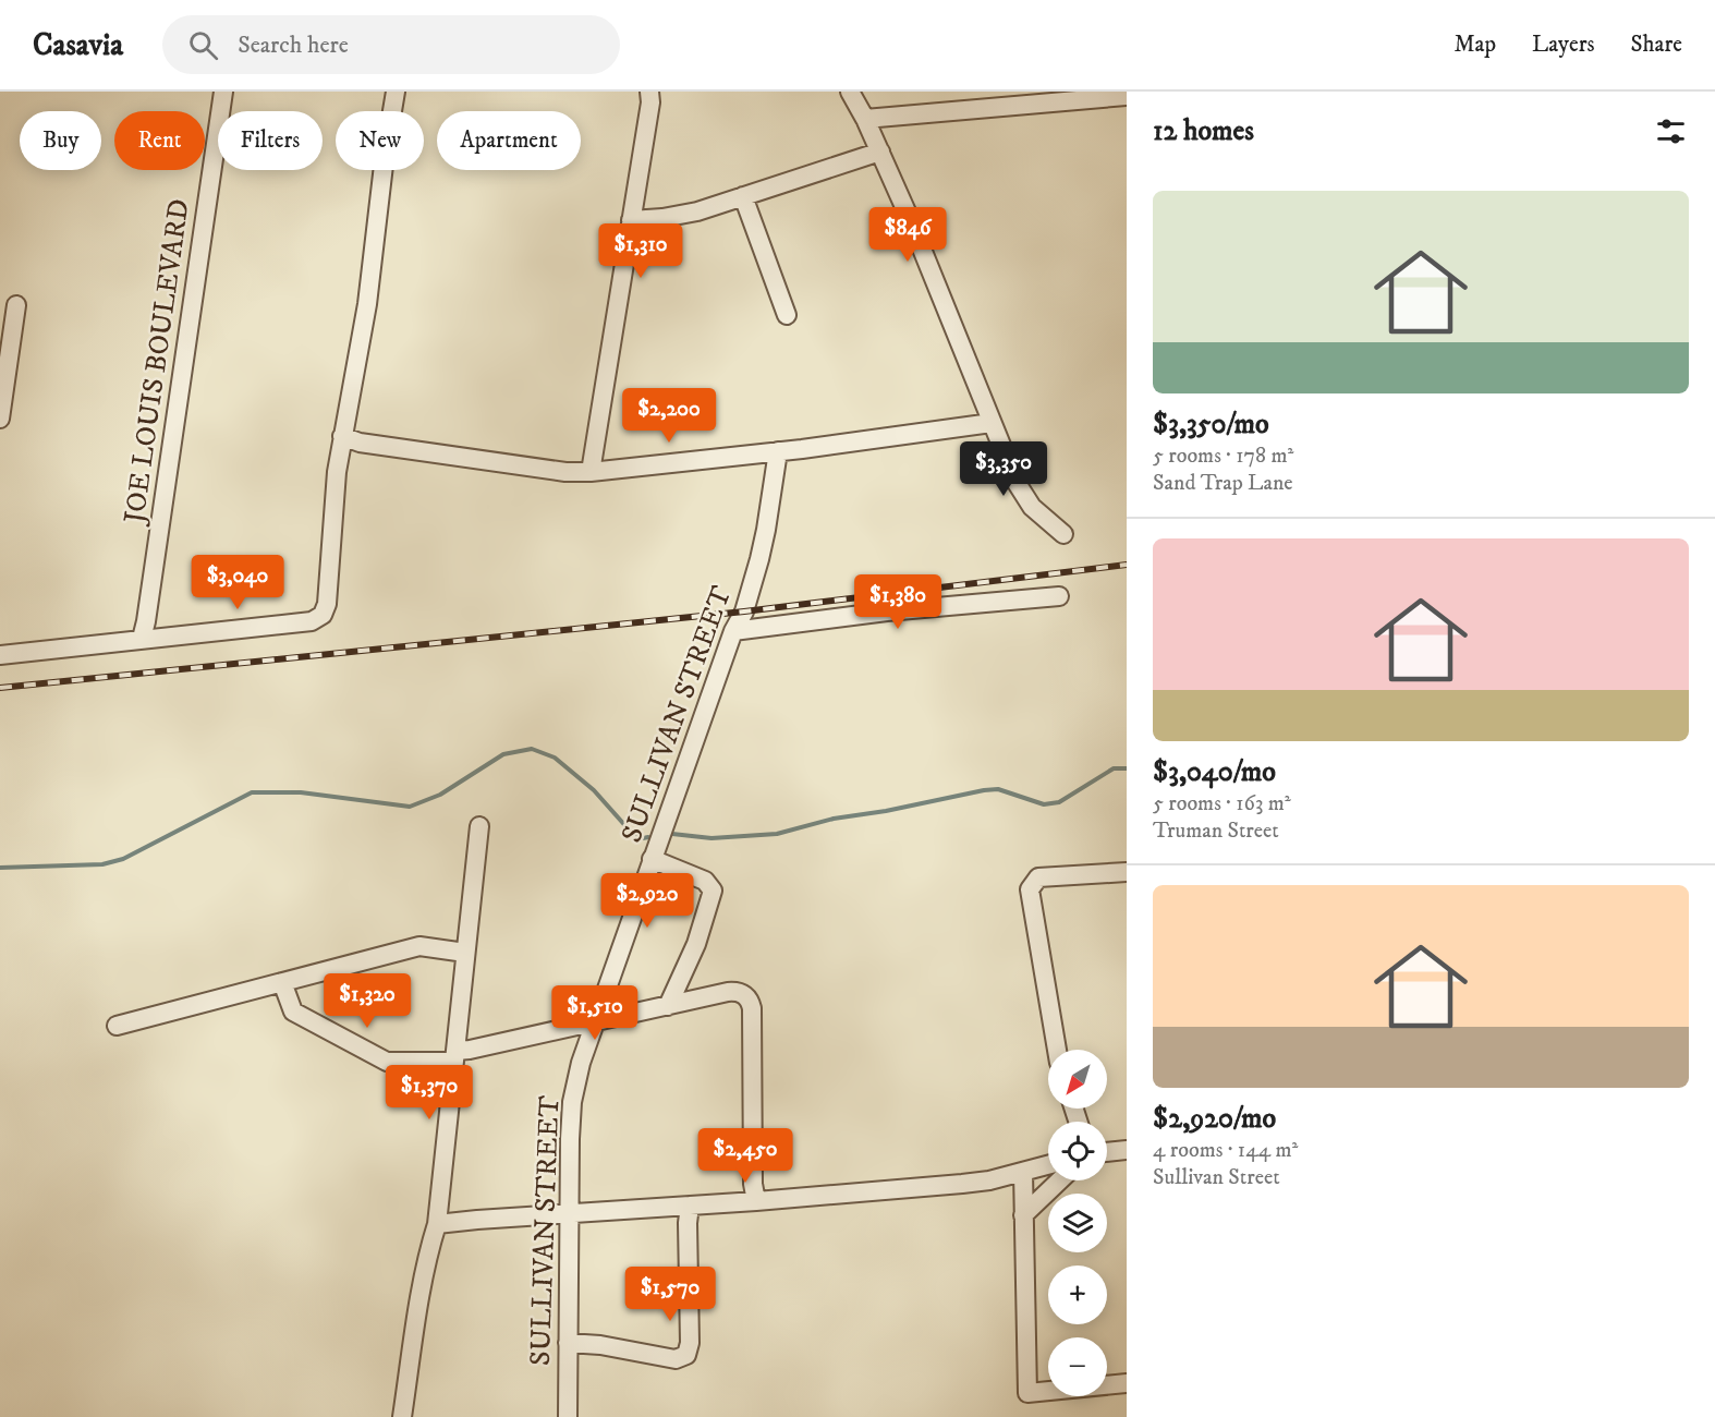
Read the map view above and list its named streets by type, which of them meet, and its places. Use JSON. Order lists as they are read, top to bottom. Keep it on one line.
{"streets":{"street":["JOE LOUIS BOULEVARD","SULLIVAN STREET"]},"north":"bottom left","page":{"header":"Casavia","search":"Search here","nav":["Map","Layers","Share"],"heading":"12 homes","chip":["Buy","Rent","Filters","New","Apartment"],"list":[{"name":"$3,350/mo","note":"5 rooms · 178 m² · Sand Trap Lane"},{"name":"$3,040/mo","note":"5 rooms · 163 m² · Truman Street"},{"name":"$2,920/mo","note":"4 rooms · 144 m² · Sullivan Street"}],"price":["$846","$1,310","$2,200","$3,350","$3,040","$1,380","$2,920","$1,320","$1,510","$1,370","$2,450","$1,570"],"map_buttons":["+","−"]}}
